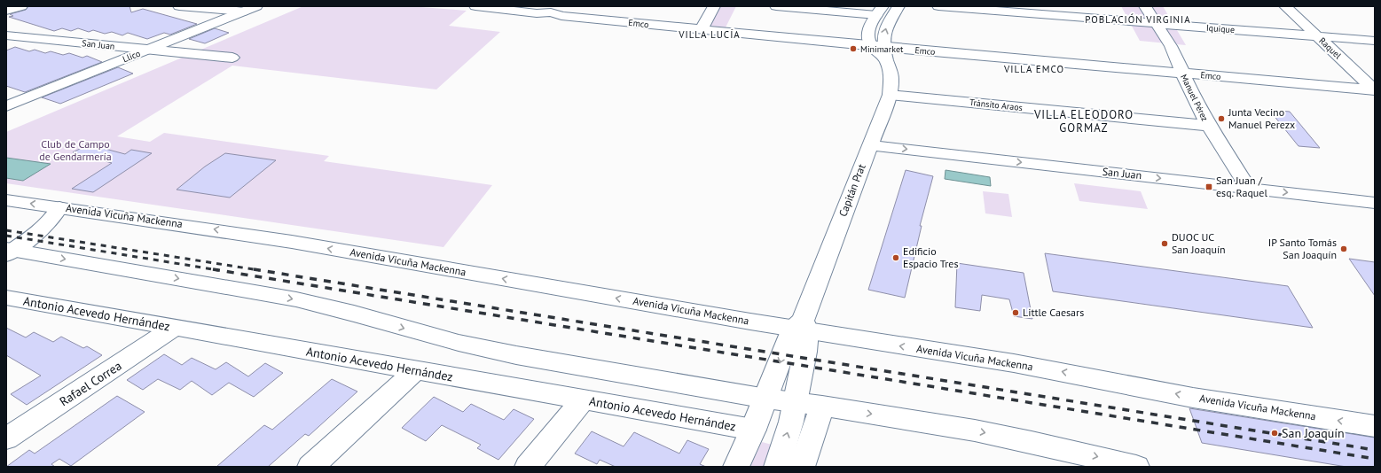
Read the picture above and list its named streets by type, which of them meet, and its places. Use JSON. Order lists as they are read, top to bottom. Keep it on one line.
{"streets":{"street":["Emco","Iquique","San Juan","Raquel","Llico","Manuel Pérez","Tránsito Araos","Capitán Prat","Avenida Vicuña Mackenna","Antonio Acevedo Hernández","Rafael Correa"]},"crossings":[["Emco","Raquel"],["Emco","Manuel Pérez"],["Emco","Capitán Prat"],["Iquique","Raquel"],["Iquique","Manuel Pérez"],["San Juan","Llico"],["San Juan","Manuel Pérez"],["San Juan","Capitán Prat"],["Manuel Pérez","Tránsito Araos"],["Tránsito Araos","Capitán Prat"],["Capitán Prat","Avenida Vicuña Mackenna"],["Capitán Prat","Antonio Acevedo Hernández"],["Antonio Acevedo Hernández","Rafael Correa"]],"one_way":["San Juan"],"districts":["POBLACIÓN VIRGINIA","VILLA LUCÍA","VILLA EMCO","VILLA ELEODORO GORMAZ"],"parks":["Club de Campo de Gendarmería"],"places":{"other":["Minimarket","Junta Vecino Manuel Perezx","DUOC UC San Joaquín","IP Santo Tomás San Joaquín","Edificio Espacio Tres","Little Caesars","San Joaquín"],"transit":["San Juan / esq. Raquel"]}}
